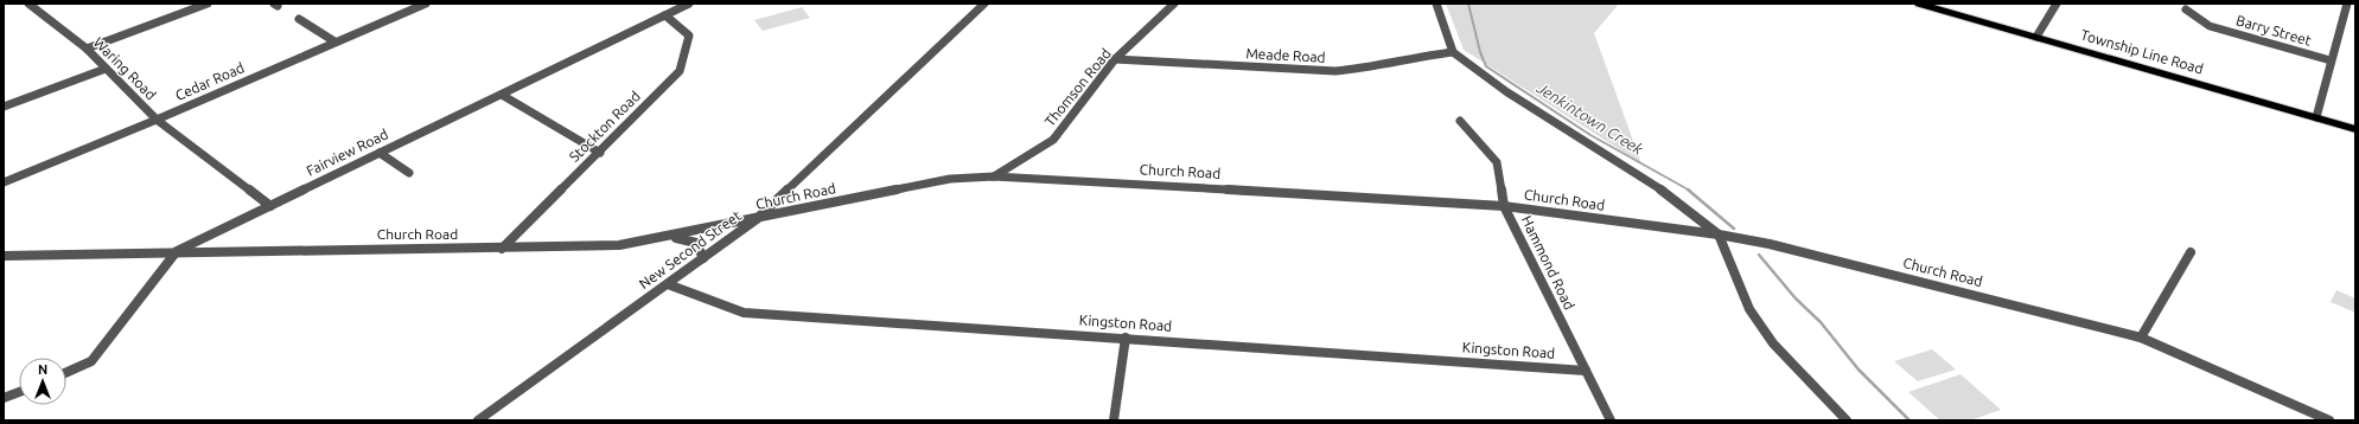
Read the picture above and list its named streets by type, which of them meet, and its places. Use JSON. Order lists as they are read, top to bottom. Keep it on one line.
{"streets":{"main road":["Township Line Road"],"street":["Barry Street","Meade Road","Waring Road","Cedar Road","Thomson Road","Stockton Road","Fairview Road","Church Road","New Second Street","Hammond Road","Kingston Road"]},"crossings":[["Meade Road","Thomson Road"],["Waring Road","Cedar Road"],["Waring Road","Fairview Road"],["Thomson Road","Church Road"],["Stockton Road","Fairview Road"],["Stockton Road","Church Road"],["Fairview Road","Church Road"],["Church Road","New Second Street"],["Church Road","Hammond Road"],["New Second Street","Kingston Road"],["Hammond Road","Kingston Road"]],"water":["Jenkintown Creek"],"north":"top"}
